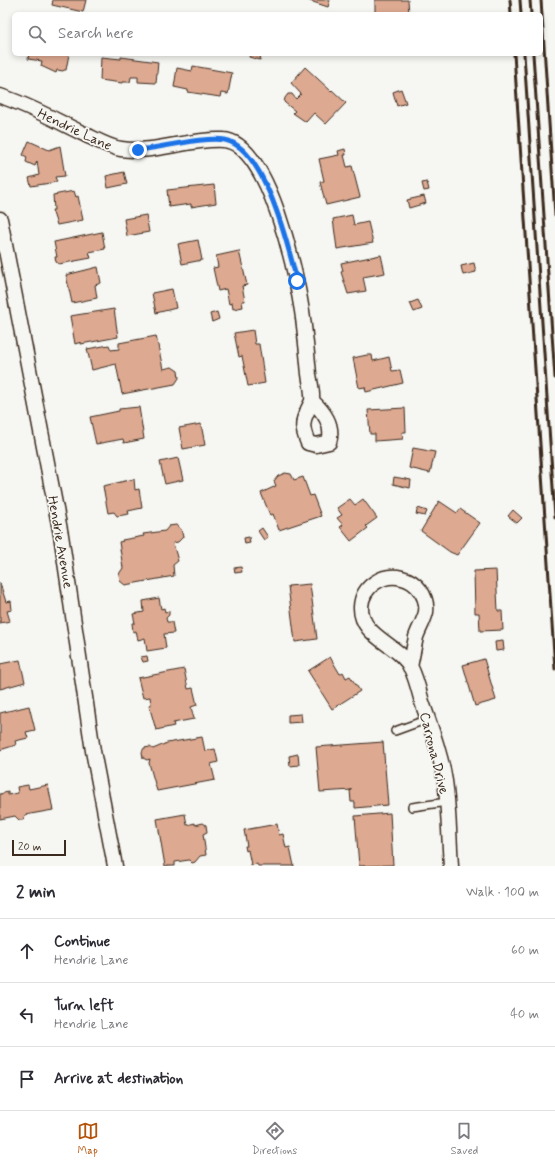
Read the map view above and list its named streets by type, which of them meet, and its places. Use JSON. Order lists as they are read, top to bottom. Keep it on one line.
{"streets":{"street":["Hendrie Lane","Hendrie Avenue","Carrona Drive"]},"scale_bar":"20 m","page":{"search":"Search here","scale":"20 m","heading":["2 min","Walk · 100 m"],"list":[["Continue","Hendrie Lane","60 m"],["Turn left","Hendrie Lane","40 m"],"Arrive at destination"],"nav":["Map","Directions","Saved"]}}
